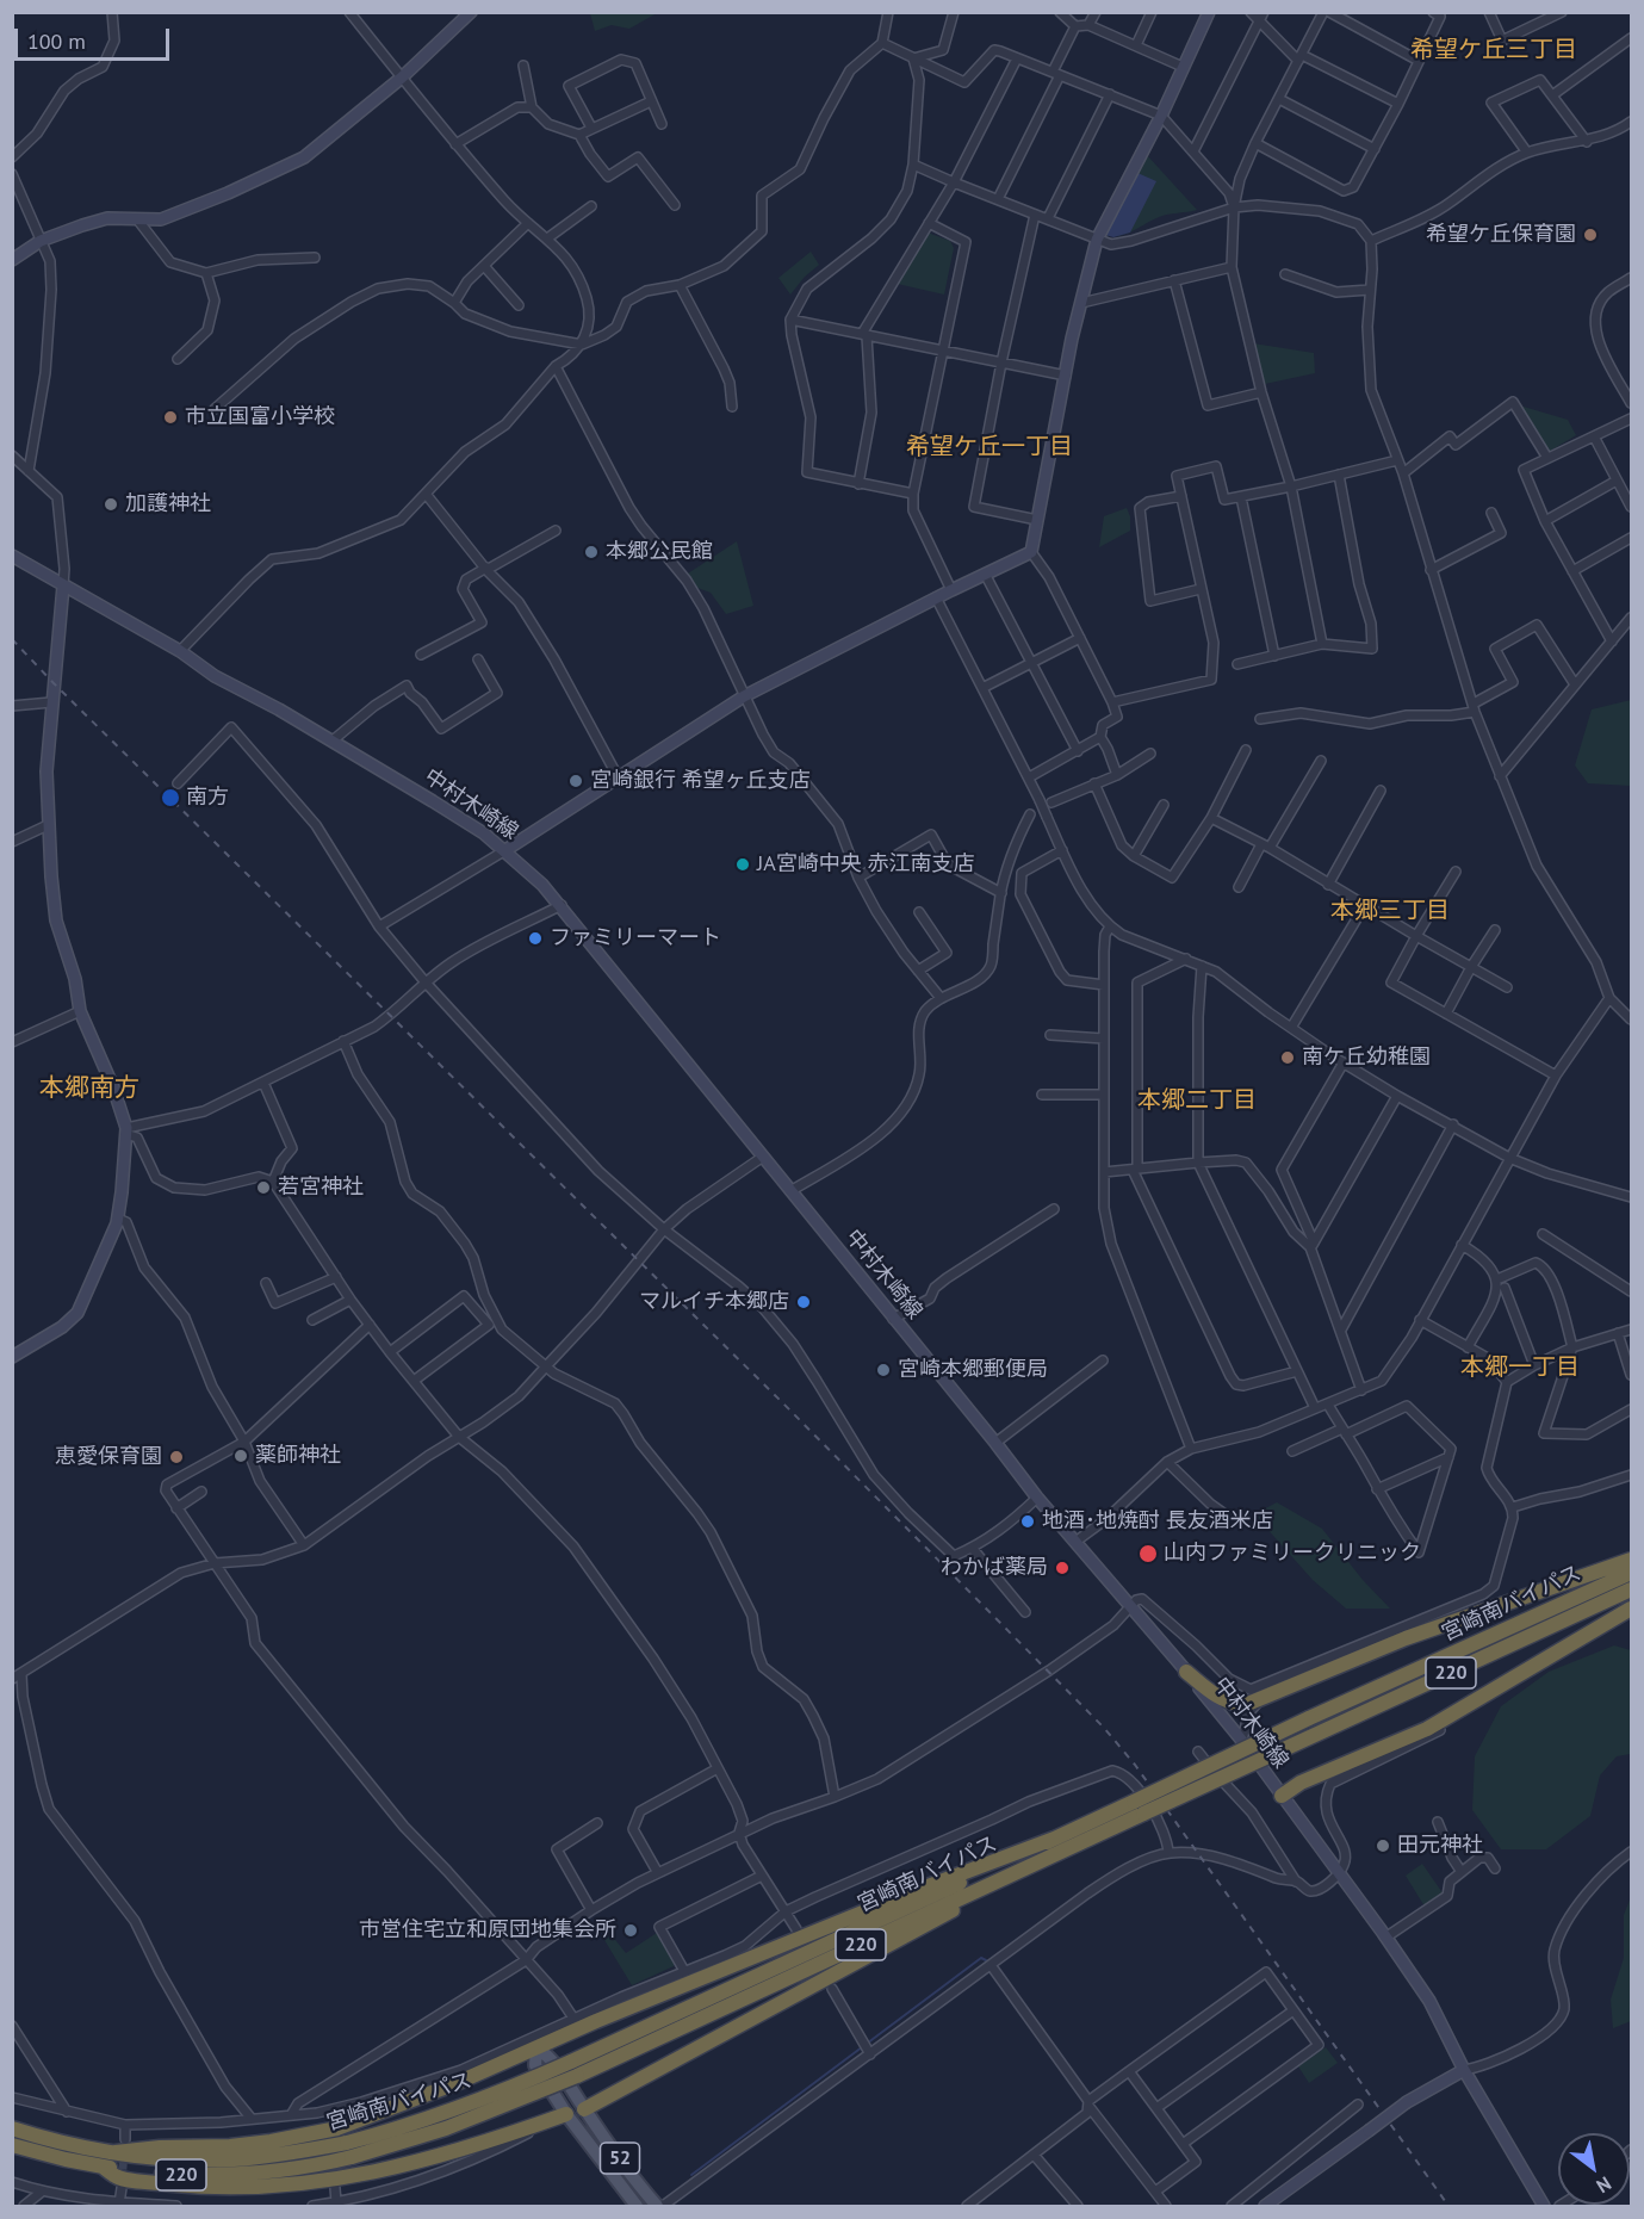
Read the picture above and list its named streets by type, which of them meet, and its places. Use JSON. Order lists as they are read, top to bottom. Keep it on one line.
{"streets":{"highway":["宮崎南バイパス","220"],"main road":["52"],"street":["中村木崎線"]},"crossings":[["宮崎南バイパス","220"],["220","52"]],"districts":["希望ケ丘三丁目","希望ケ丘一丁目","本郷三丁目","本郷南方","本郷二丁目","本郷一丁目"],"places":["希望ケ丘保育園","市立国富小学校","加護神社","本郷公民館","宮崎銀行 希望ヶ丘支店","南方","JA宮崎中央 赤江南支店","ファミリーマート","南ケ丘幼稚園","若宮神社","マルイチ本郷店","宮崎本郷郵便局","薬師神社","恵愛保育園","地酒･地焼酎 長友酒米店","山内ファミリークリニック","わかば薬局","田元神社","市営住宅立和原団地集会所"],"scale_bar":"100 m","north":"bottom right"}
